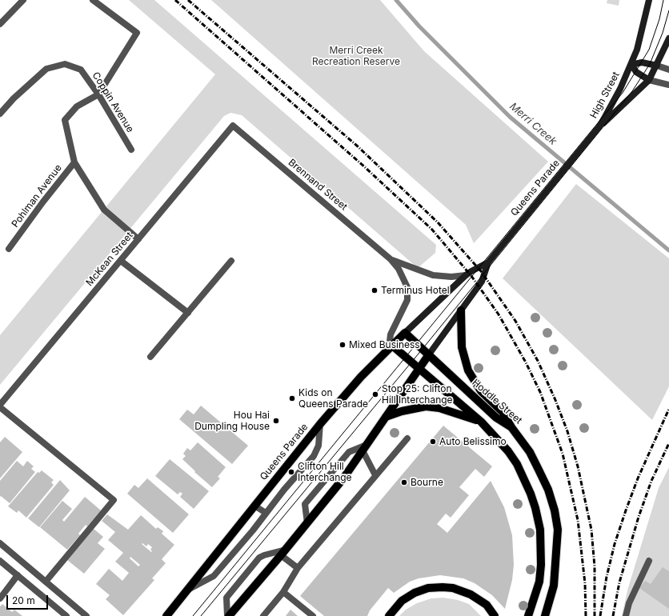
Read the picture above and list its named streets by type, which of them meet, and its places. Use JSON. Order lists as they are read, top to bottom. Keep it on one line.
{"streets":{"main road":["High Street","Queens Parade","Hoddle Street"],"street":["Coppin Avenue","Brennand Street","Pohlman Avenue","McKean Street"]},"crossings":[["High Street","Queens Parade"],["Coppin Avenue","Pohlman Avenue"],["Brennand Street","Queens Parade"],["Brennand Street","McKean Street"],["Queens Parade","Hoddle Street"]],"water":["Merri Creek"],"parks":["Merri Creek Recreation Reserve"],"places":["Terminus Hotel","Mixed Business","Stop 25: Clifton Hill Interchange","Kids on Queens Parade","Hou Hai Dumpling House","Auto Belissimo","Clifton Hill Interchange","Bourne"],"scale_bar":"20 m"}
